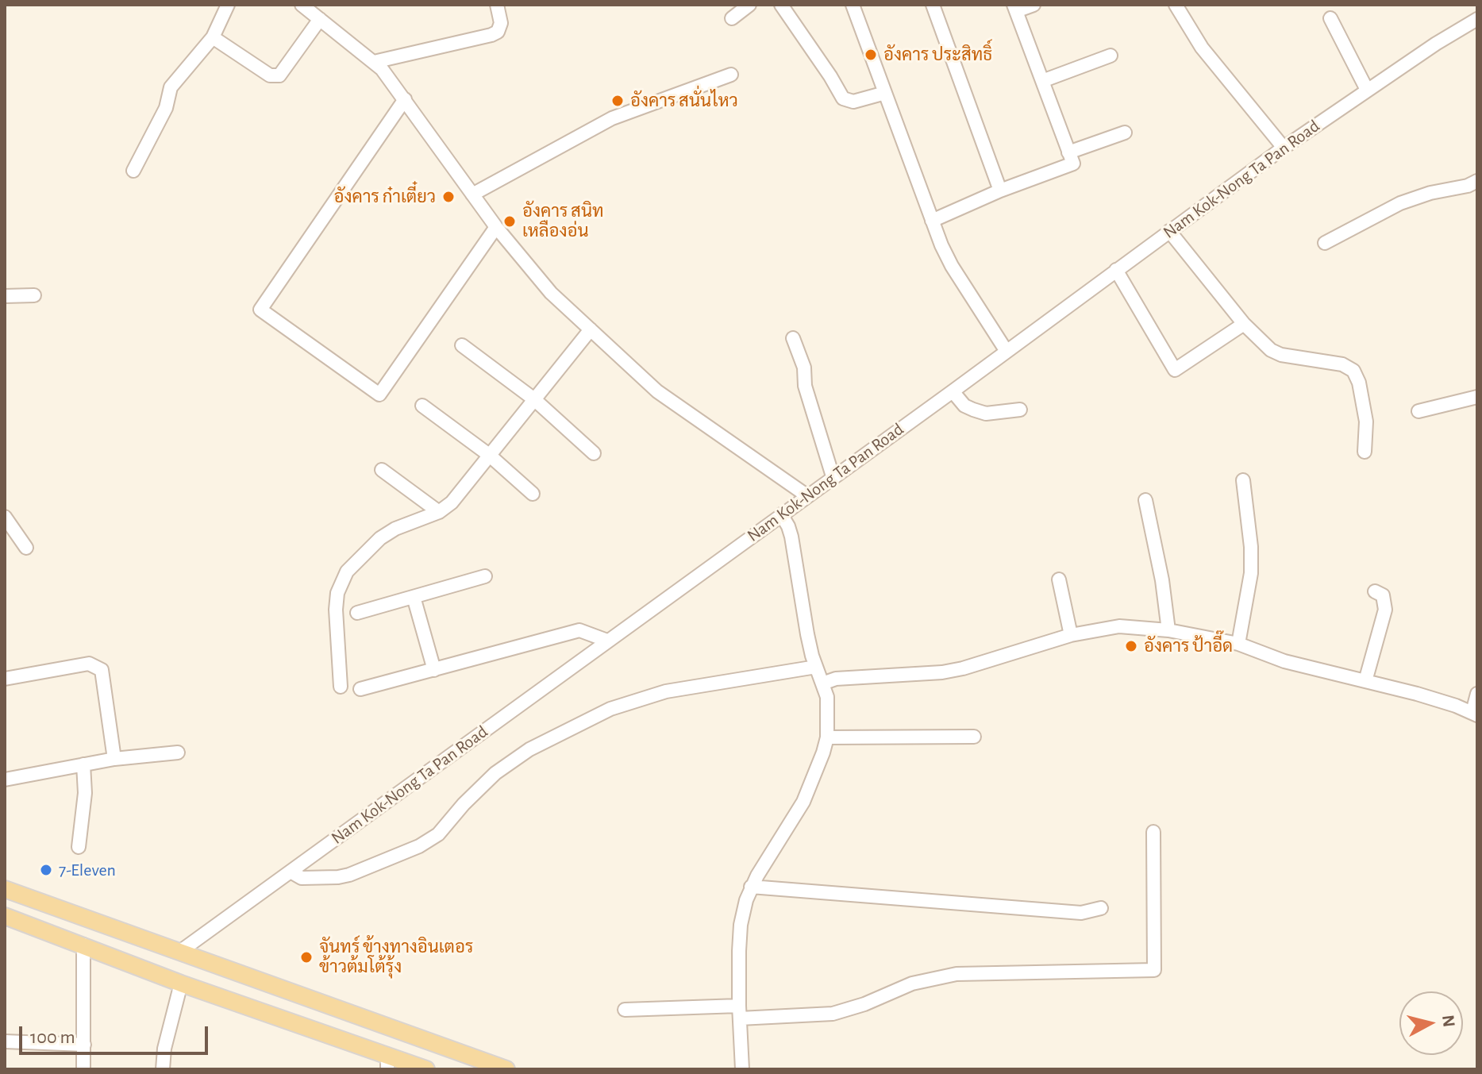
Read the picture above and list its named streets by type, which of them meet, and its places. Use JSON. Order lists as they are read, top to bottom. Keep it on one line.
{"streets":{"street":["Nam Kok-Nong Ta Pan Road"]},"places":["อังคาร ประสิทธิ์","อังคาร สนั่นไหว","อังคาร ก๋าเตี๋ยว","อังคาร สนิท เหลืองอ่น","อังคาร ป้าอี๊ด","7-Eleven","จันทร์ ข้างทางอินเตอร ข้าวต้มโต้รุ้ง"],"scale_bar":"100 m","north":"right"}
